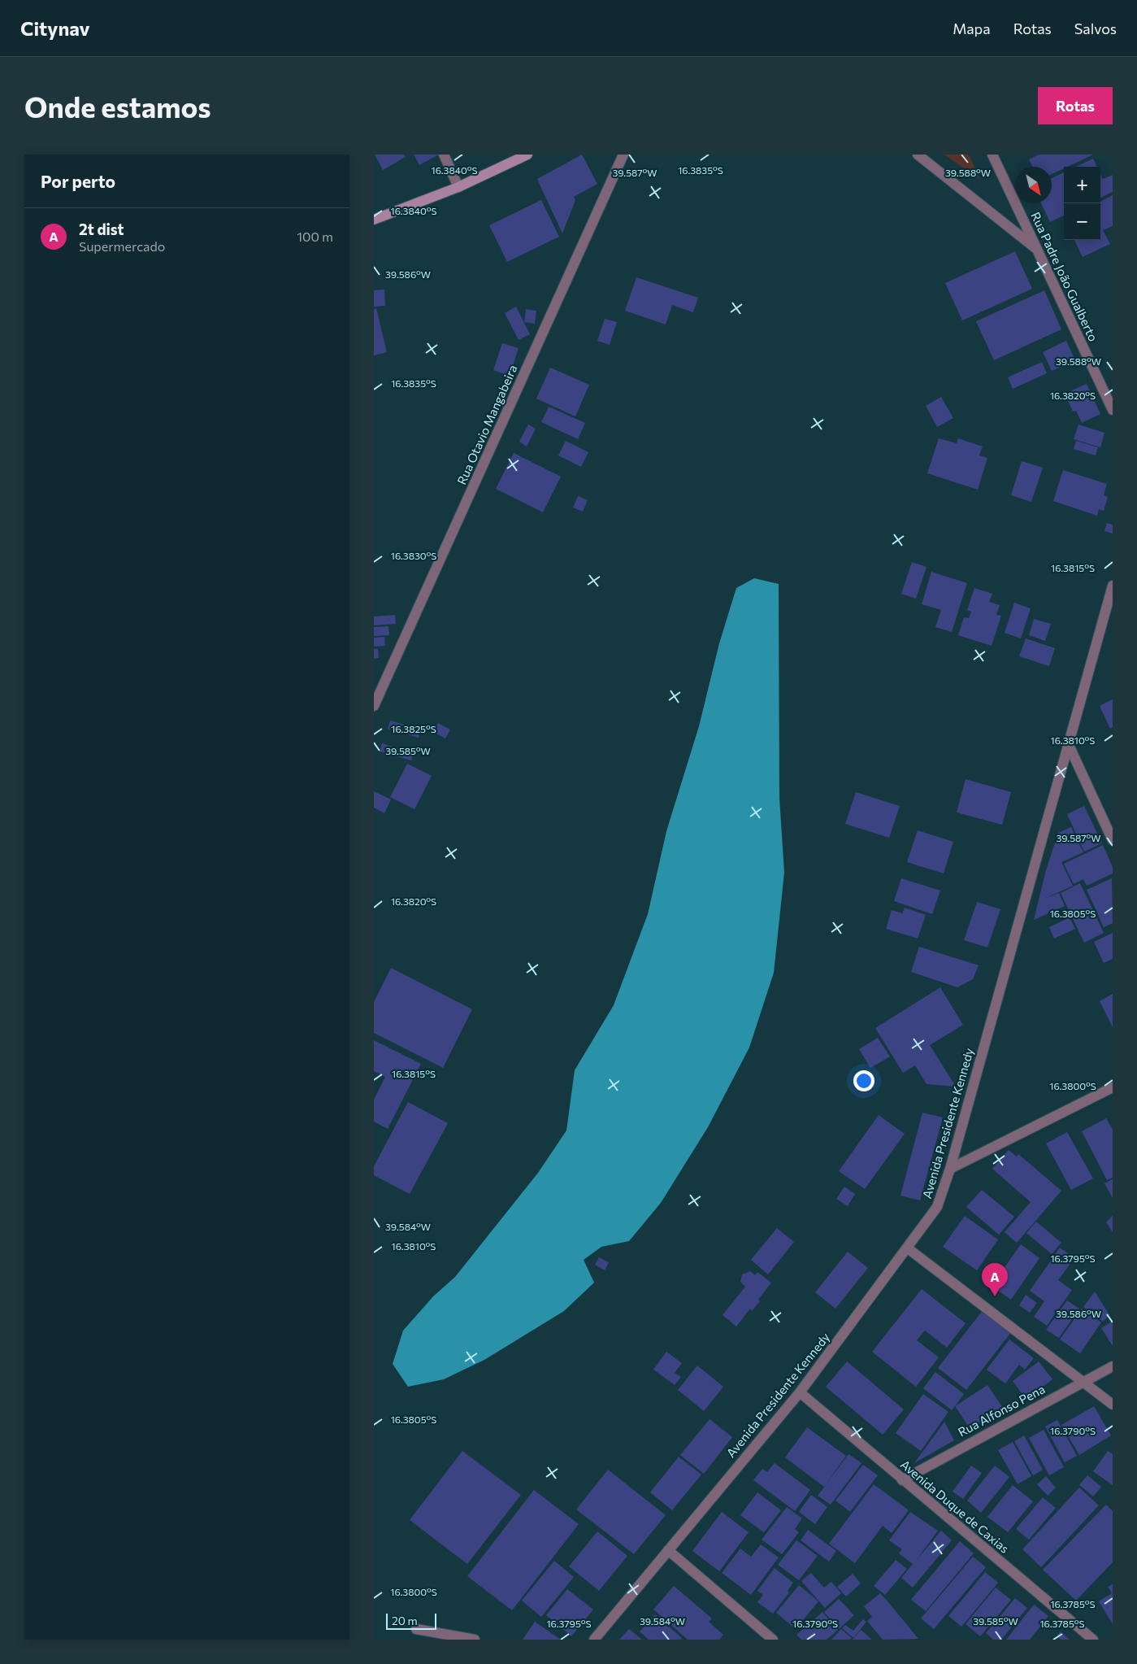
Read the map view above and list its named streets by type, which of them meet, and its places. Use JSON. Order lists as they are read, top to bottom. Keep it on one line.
{"streets":{"street":["Rua Padre João Gualberto","Rua Otavio Mangabeira","Avenida Presidente Kennedy","Rua Alfonso Pena","Avenida Duque de Caxias"]},"crossings":[["Avenida Presidente Kennedy","Avenida Duque de Caxias"],["Rua Alfonso Pena","Avenida Duque de Caxias"]],"scale_bar":"20 m","north":"bottom right","page":{"header":"Citynav","nav":["Mapa","Rotas","Salvos"],"buttons":"Rotas","title":"Onde estamos","heading":"Por perto","map_buttons":["+","−"],"list":[{"mark":"A","name":"2t dist","note":"Supermercado","value":"100 m"}],"pins":"A","scale":"20 m"},"coordinates":["16.3840°S","16.3835°S","39.587°W","39.588°W","39.586°W","16.3820°S","16.3830°S","16.3815°S","16.3825°S","16.3810°S","39.585°W","16.3805°S","16.3800°S","39.584°W","16.3795°S","16.3790°S","16.3785°S"]}
